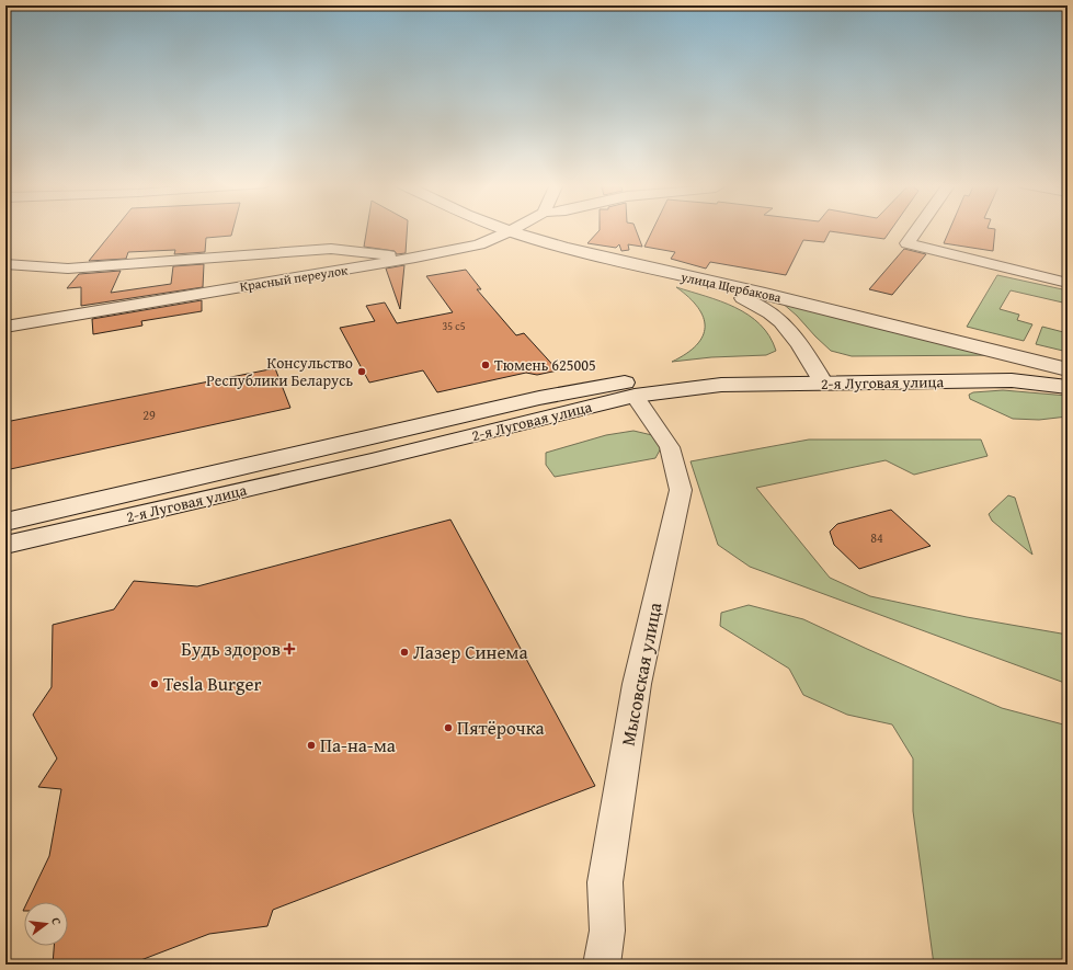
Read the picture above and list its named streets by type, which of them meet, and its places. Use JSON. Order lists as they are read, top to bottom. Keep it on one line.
{"streets":{"main road":["улица Щербакова","2-я Луговая улица"],"street":["Красный переулок","Мысовская улица"]},"crossings":[["Красный переулок","улица Щербакова"],["2-я Луговая улица","Мысовская улица"]],"places":{"other":["Тюмень 625005","Консульство Республики Беларусь","Лазер Синема","Tesla Burger","Пятёрочка","Па-на-ма"],"health":["Будь здоров"]},"house_numbers":["35 с5","29","84"],"north":"right"}
